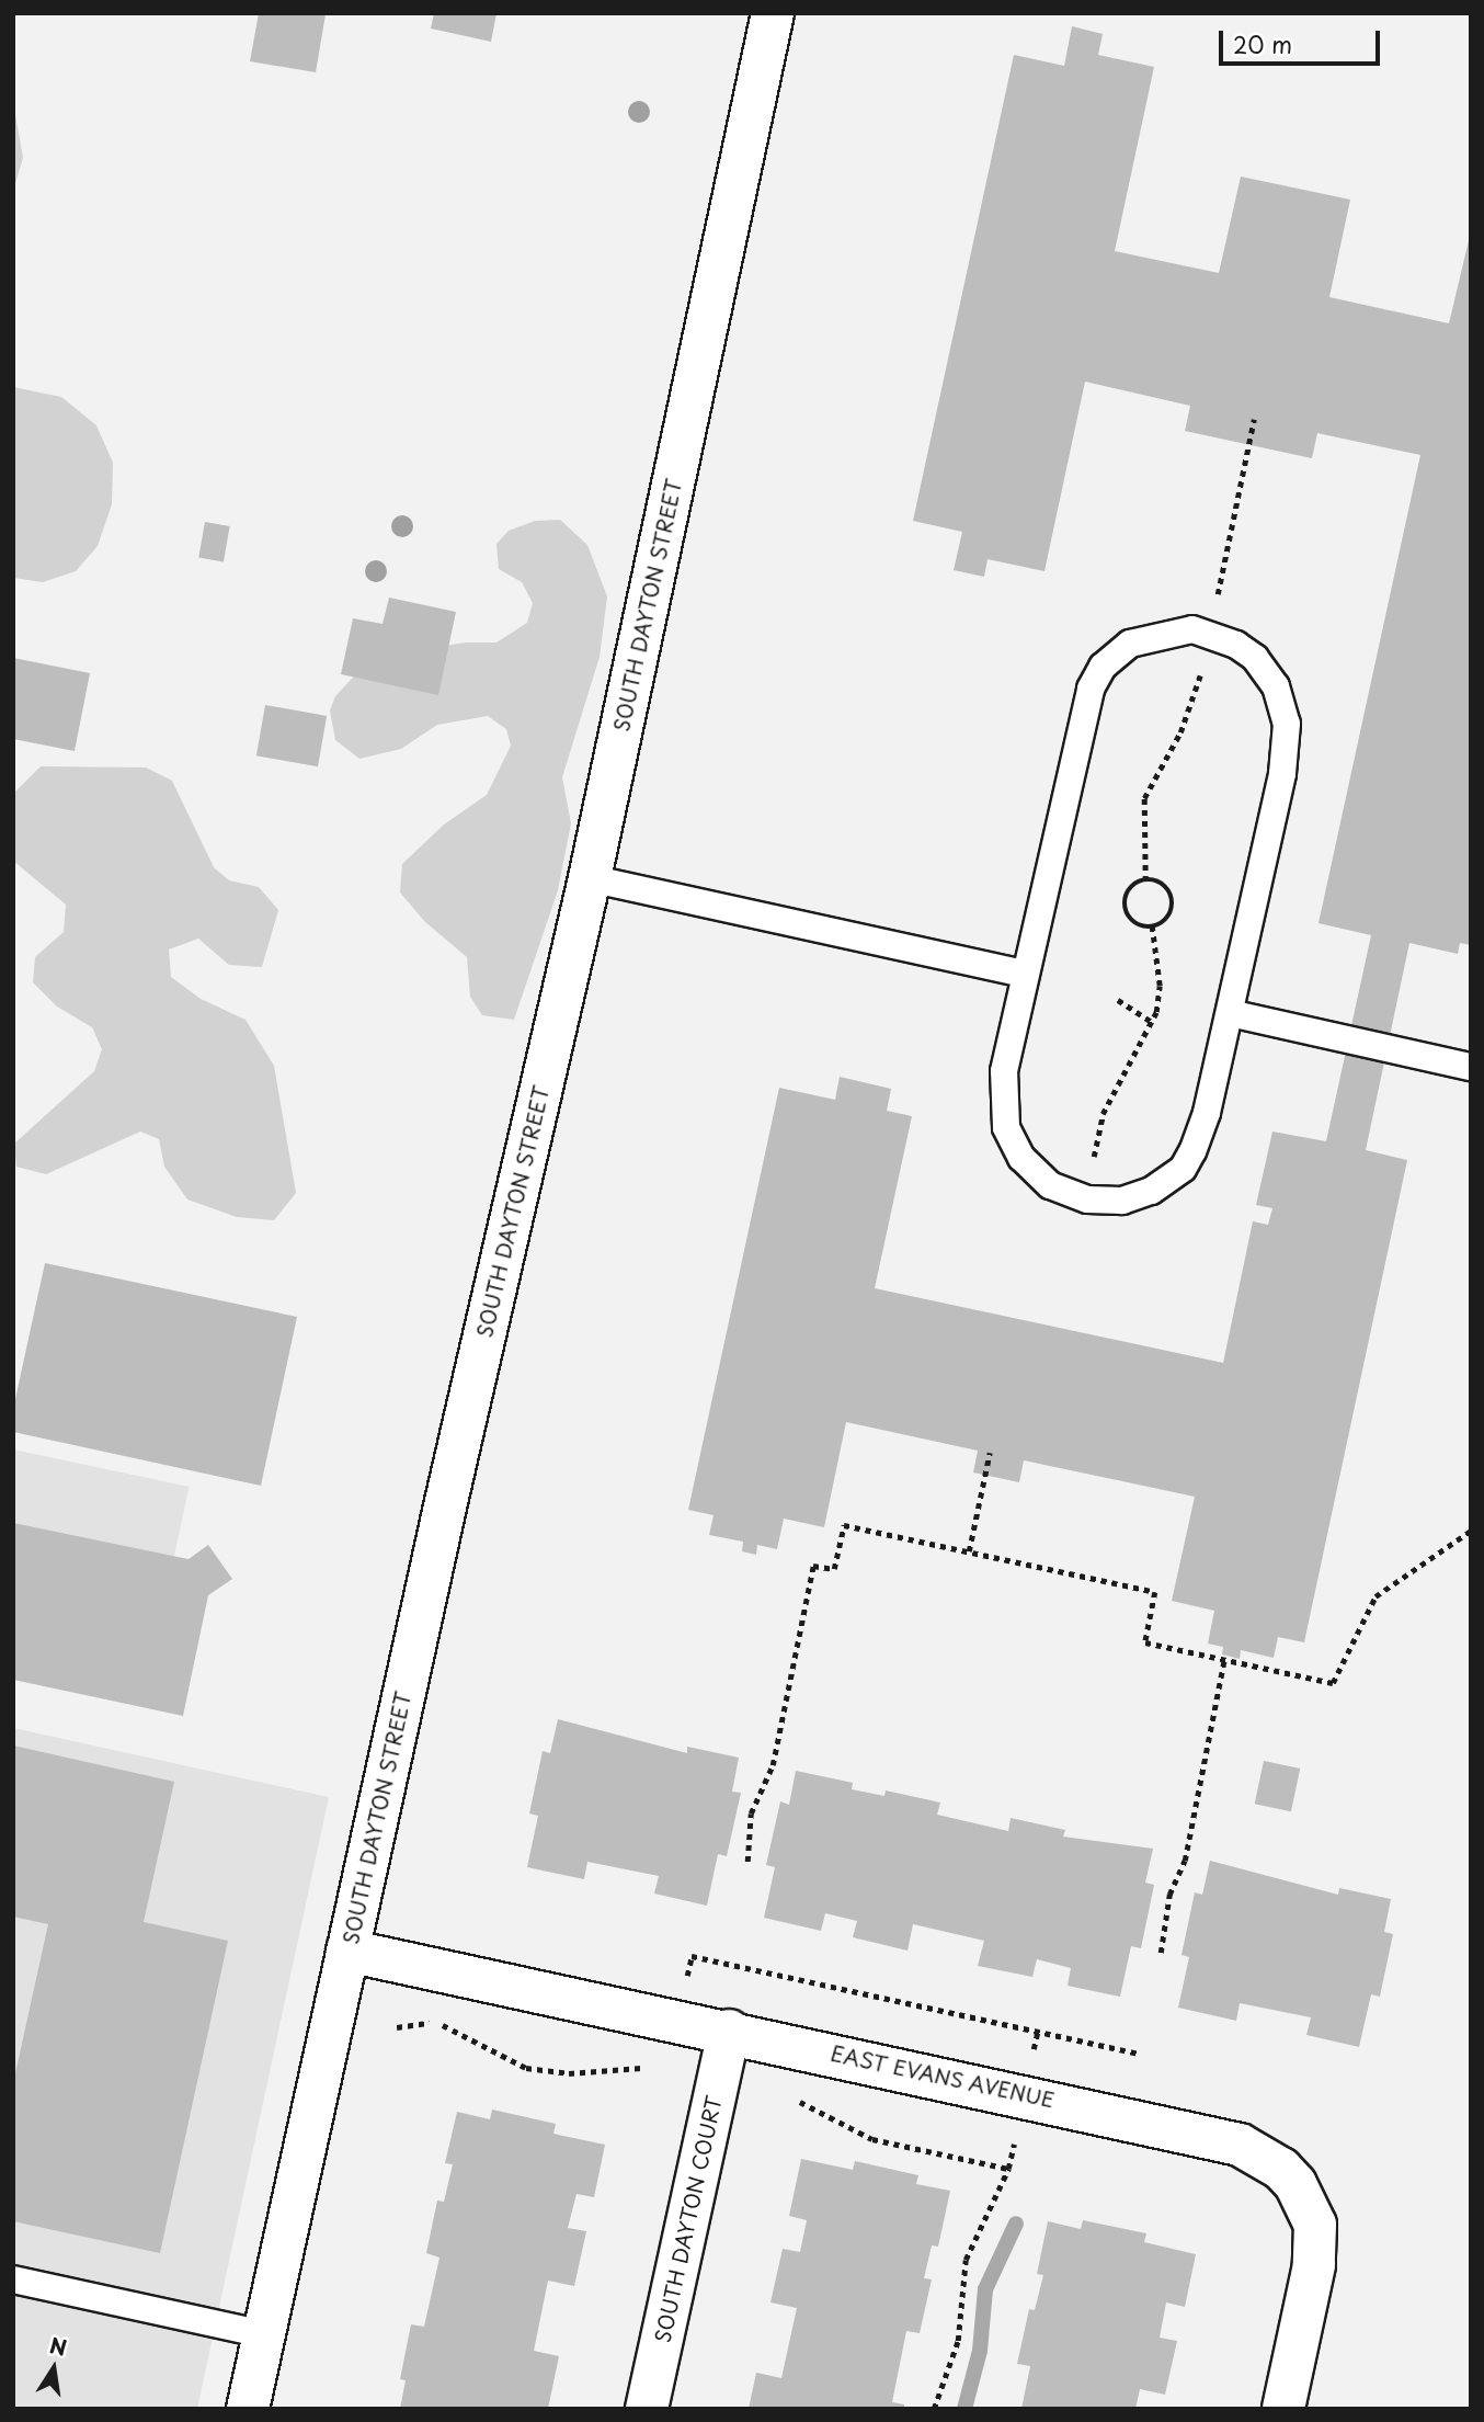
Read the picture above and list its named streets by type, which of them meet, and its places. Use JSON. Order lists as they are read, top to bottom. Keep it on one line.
{"streets":{"street":["SOUTH DAYTON STREET","EAST EVANS AVENUE","SOUTH DAYTON COURT"]},"crossings":[["SOUTH DAYTON STREET","EAST EVANS AVENUE"],["EAST EVANS AVENUE","SOUTH DAYTON COURT"]],"scale_bar":"20 m","north":"top"}
